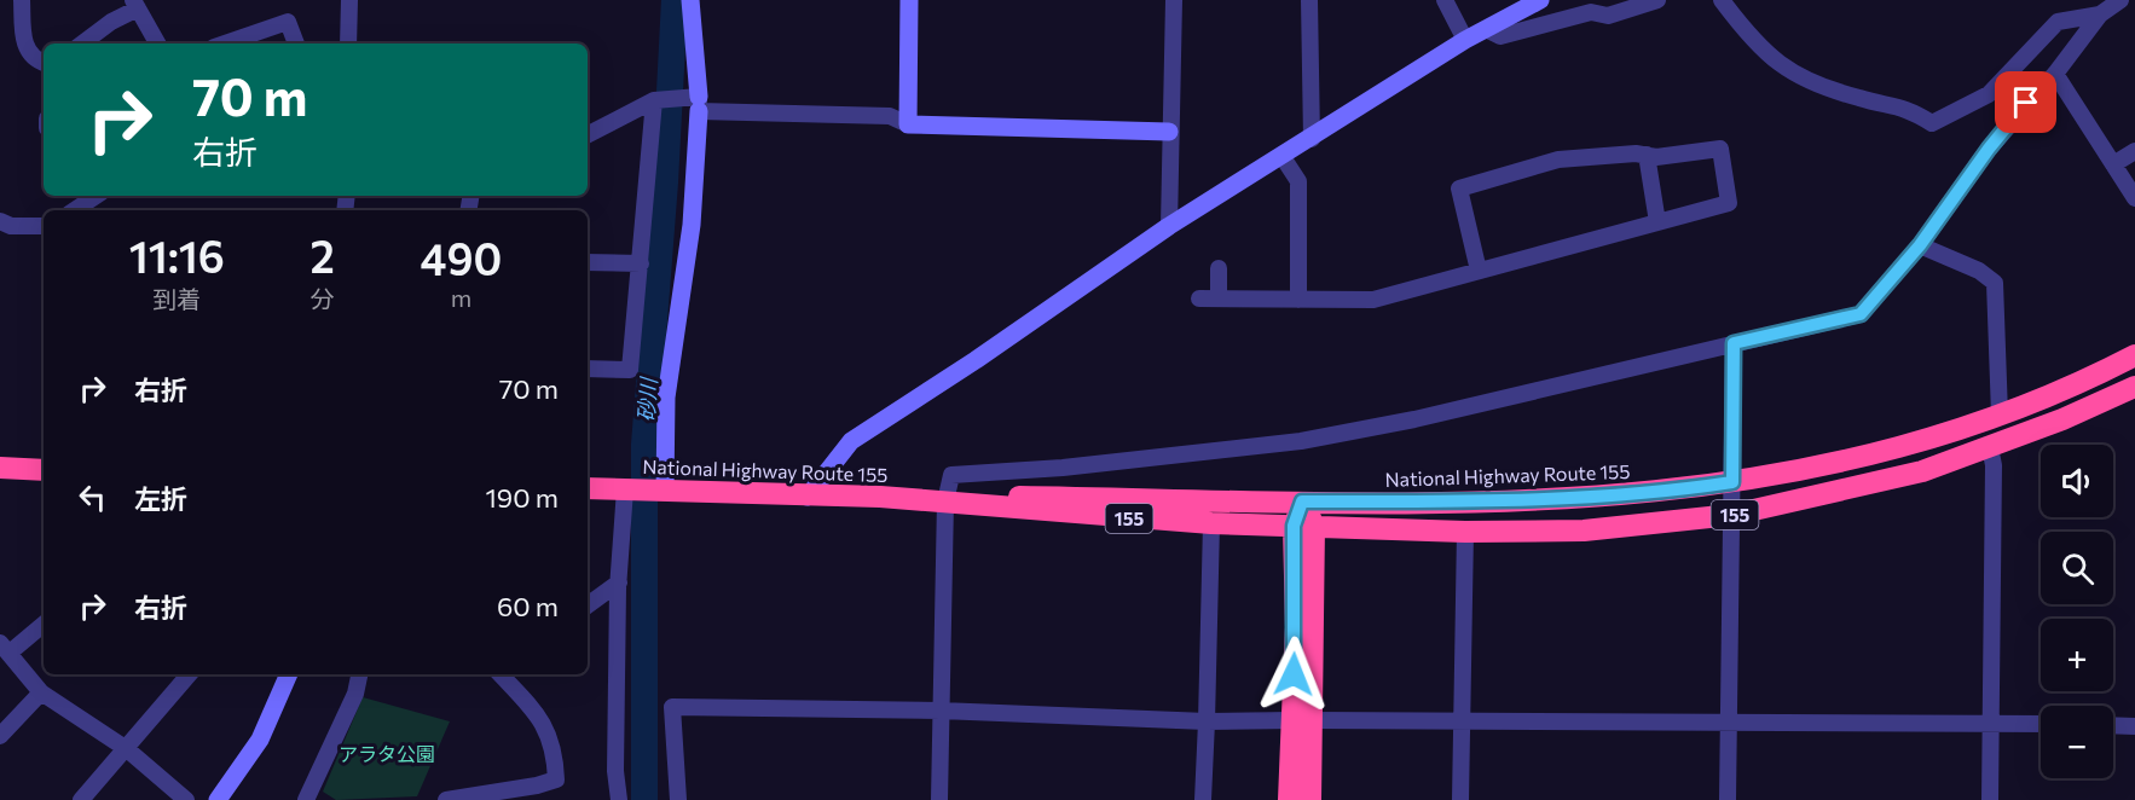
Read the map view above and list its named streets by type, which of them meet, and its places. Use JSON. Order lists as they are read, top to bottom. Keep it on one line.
{"streets":{"highway":["National Highway Route 155","155"]},"water":["砂川"],"parks":["アラタ公園"],"page":{"turn":["70 m","右折"],"eta":["11:16","到着","2","分","490","m"],"list":[{"name":"右折","value":"70 m"},{"name":"左折","value":"190 m"},{"name":"右折","value":"60 m"}],"map_buttons":["+","−"]}}
